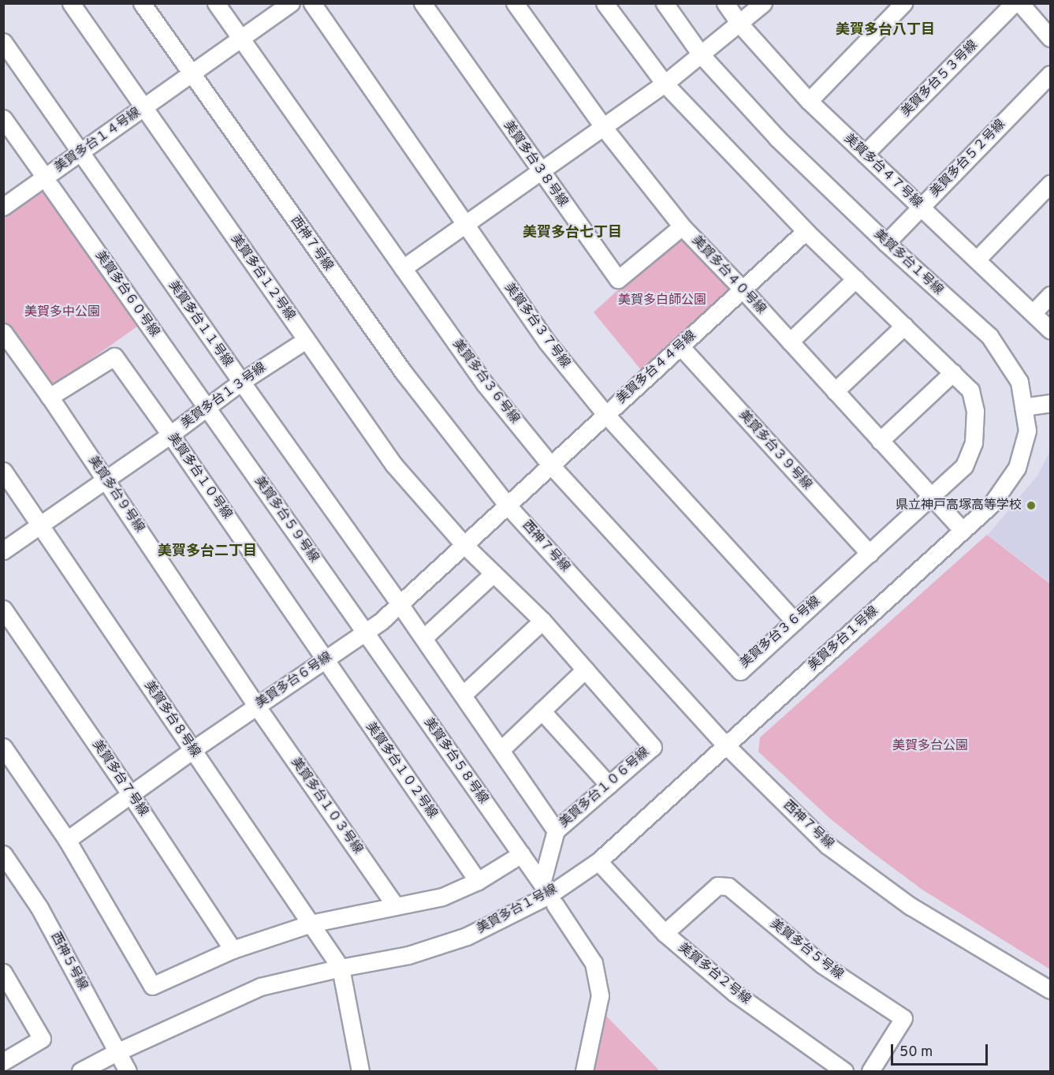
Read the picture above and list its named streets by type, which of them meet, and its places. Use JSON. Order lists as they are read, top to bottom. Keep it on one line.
{"streets":{"street":["美賀多台５３号線","美賀多台１４号線","美賀多台５２号線","美賀多台３８号線","美賀多台４７号線","西神７号線","美賀多台１号線","美賀多台４０号線","美賀多台１２号線","美賀多台６０号線","美賀多台１１号線","美賀多台３７号線","美賀多台４４号線","美賀多台３６号線","美賀多台１３号線","美賀多台３９号線","美賀多台１０号線","美賀多台９号線","美賀多台５９号線","美賀多台６号線","美賀多台８号線","美賀多台５８号線","美賀多台１０２号線","美賀多台７号線","美賀多台１０６号線","美賀多台１０３号線","美賀多台５号線","西神５号線","美賀多台２号線"]},"crossings":[["美賀多台５３号線","美賀多台４７号線"],["美賀多台１４号線","西神７号線"],["美賀多台１４号線","美賀多台１２号線"],["美賀多台１４号線","美賀多台１１号線"],["美賀多台５２号線","美賀多台４７号線"],["美賀多台５２号線","美賀多台１号線"],["美賀多台３８号線","美賀多台４０号線"],["西神７号線","美賀多台１号線"],["西神７号線","美賀多台４４号線"],["西神７号線","美賀多台６号線"],["美賀多台１号線","美賀多台４０号線"],["美賀多台１号線","美賀多台８号線"],["美賀多台１号線","西神５号線"],["美賀多台１号線","美賀多台２号線"],["美賀多台４０号線","美賀多台４４号線"],["美賀多台４０号線","美賀多台３６号線"],["美賀多台１２号線","美賀多台１３号線"],["美賀多台１２号線","美賀多台６号線"],["美賀多台１２号線","美賀多台１０６号線"],["美賀多台６０号線","美賀多台５９号線"],["美賀多台１１号線","美賀多台１３号線"],["美賀多台１１号線","美賀多台６号線"],["美賀多台１１号線","美賀多台１０６号線"],["美賀多台３７号線","美賀多台４４号線"],["美賀多台３７号線","美賀多台３６号線"],["美賀多台４４号線","美賀多台３６号線"],["美賀多台４４号線","美賀多台３９号線"],["美賀多台４４号線","美賀多台６号線"],["美賀多台３６号線","美賀多台３９号線"],["美賀多台１３号線","美賀多台１０号線"],["美賀多台１３号線","美賀多台９号線"],["美賀多台１３号線","美賀多台８号線"],["美賀多台１０号線","美賀多台９号線"],["美賀多台１０号線","美賀多台６号線"],["美賀多台１０号線","美賀多台１０２号線"],["美賀多台９号線","美賀多台６号線"],["美賀多台９号線","美賀多台１０３号線"],["美賀多台５９号線","美賀多台５８号線"],["美賀多台６号線","美賀多台８号線"],["美賀多台６号線","美賀多台１０２号線"],["美賀多台６号線","美賀多台７号線"],["美賀多台６号線","美賀多台１０６号線"],["美賀多台６号線","美賀多台１０３号線"],["美賀多台５８号線","美賀多台１０６号線"],["美賀多台５号線","美賀多台２号線"]],"districts":["美賀多台八丁目","美賀多台七丁目","美賀多台二丁目"],"parks":["美賀多白師公園","美賀多中公園","美賀多台公園"],"places":["県立神戸高塚高等学校"],"scale_bar":"50 m"}
